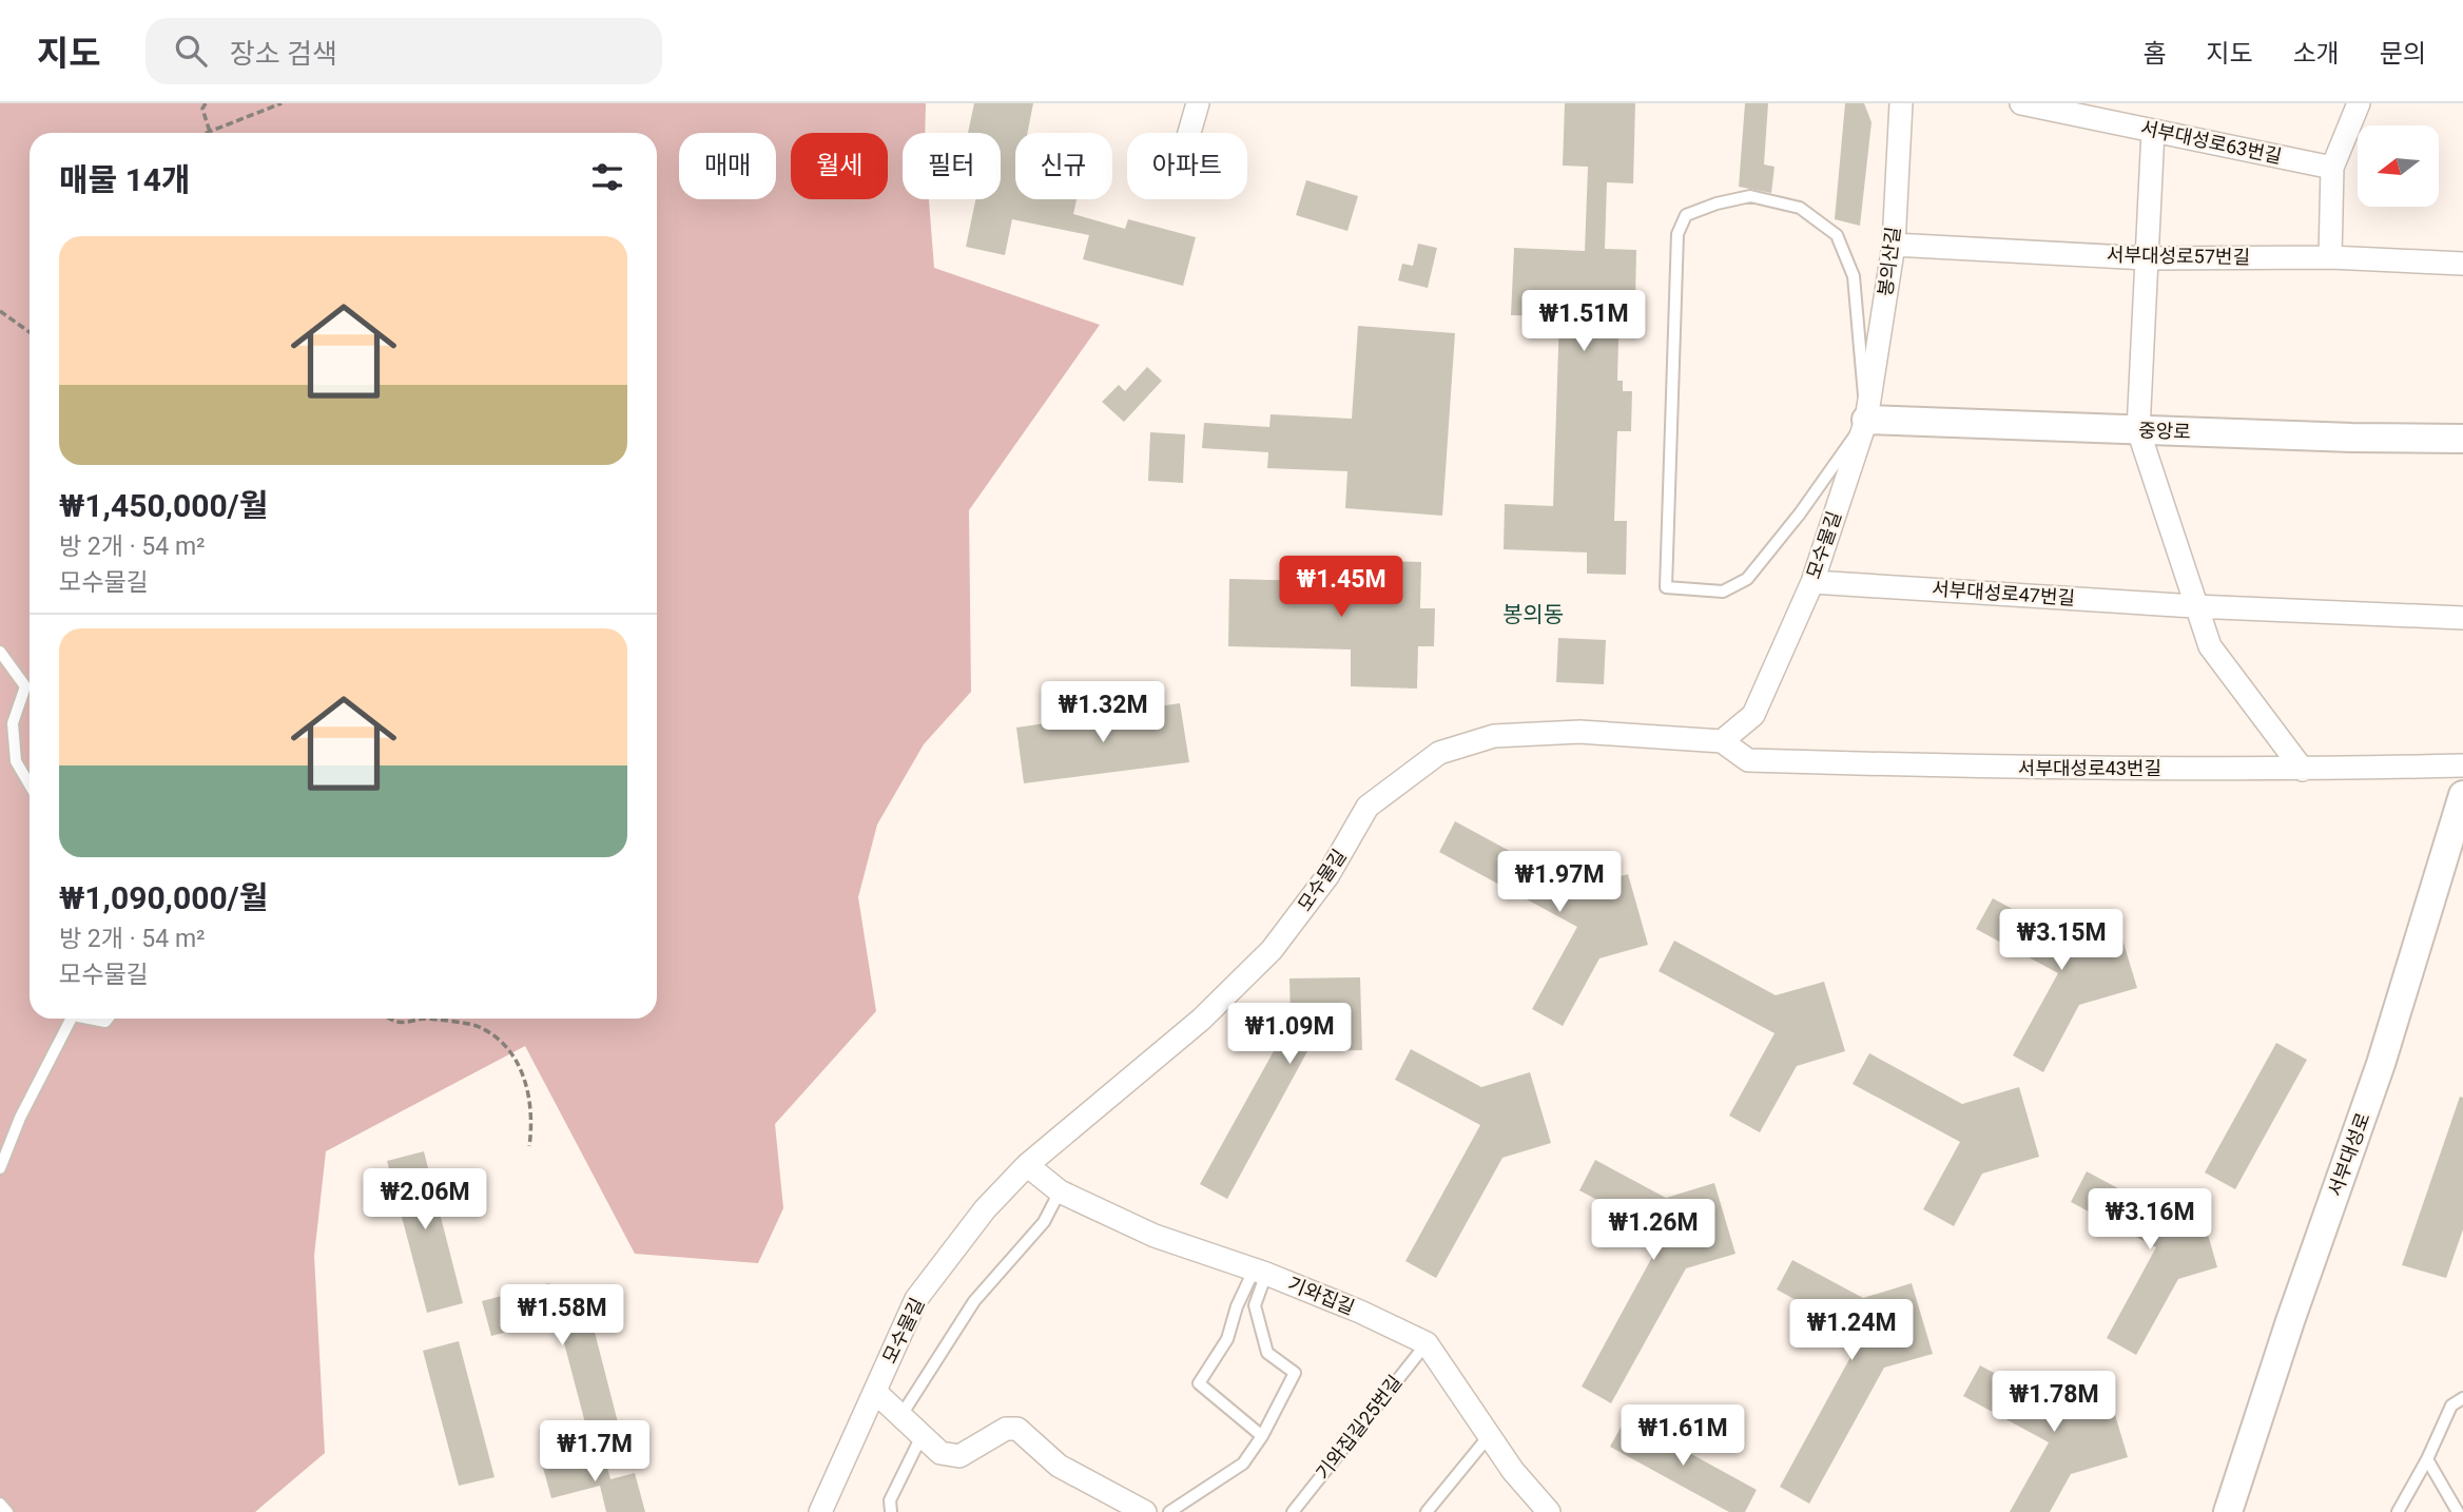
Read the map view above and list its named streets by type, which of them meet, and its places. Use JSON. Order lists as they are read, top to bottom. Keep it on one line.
{"streets":{"street":["서부대성로63번길","서부대성로57번길","봉의산길","중앙로","모수물길","서부대성로47번길","서부대성로43번길","서부대성로","기와집길"],"lane":["기와집길25번길"]},"crossings":[["서부대성로57번길","봉의산길"],["봉의산길","중앙로"],["봉의산길","모수물길"],["중앙로","모수물길"],["모수물길","서부대성로47번길"],["모수물길","서부대성로43번길"],["모수물길","기와집길"],["기와집길","기와집길25번길"]],"districts":["봉의동"],"north":"left","page":{"header":"지도","search":"장소 검색","nav":["홈","지도","소개","문의"],"chip":["매매","월세","필터","신규","아파트"],"heading":"매물 14개","list":[{"name":"₩1,450,000/월","note":"방 2개 · 54 m² · 모수물길"},{"name":"₩1,090,000/월","note":"방 2개 · 54 m² · 모수물길"}],"price":["₩1.51M","₩1.45M","₩1.32M","₩1.97M","₩3.15M","₩1.09M","₩2.06M","₩3.16M","₩1.26M","₩1.58M","₩1.24M","₩1.78M","₩1.61M","₩1.7M"]}}
